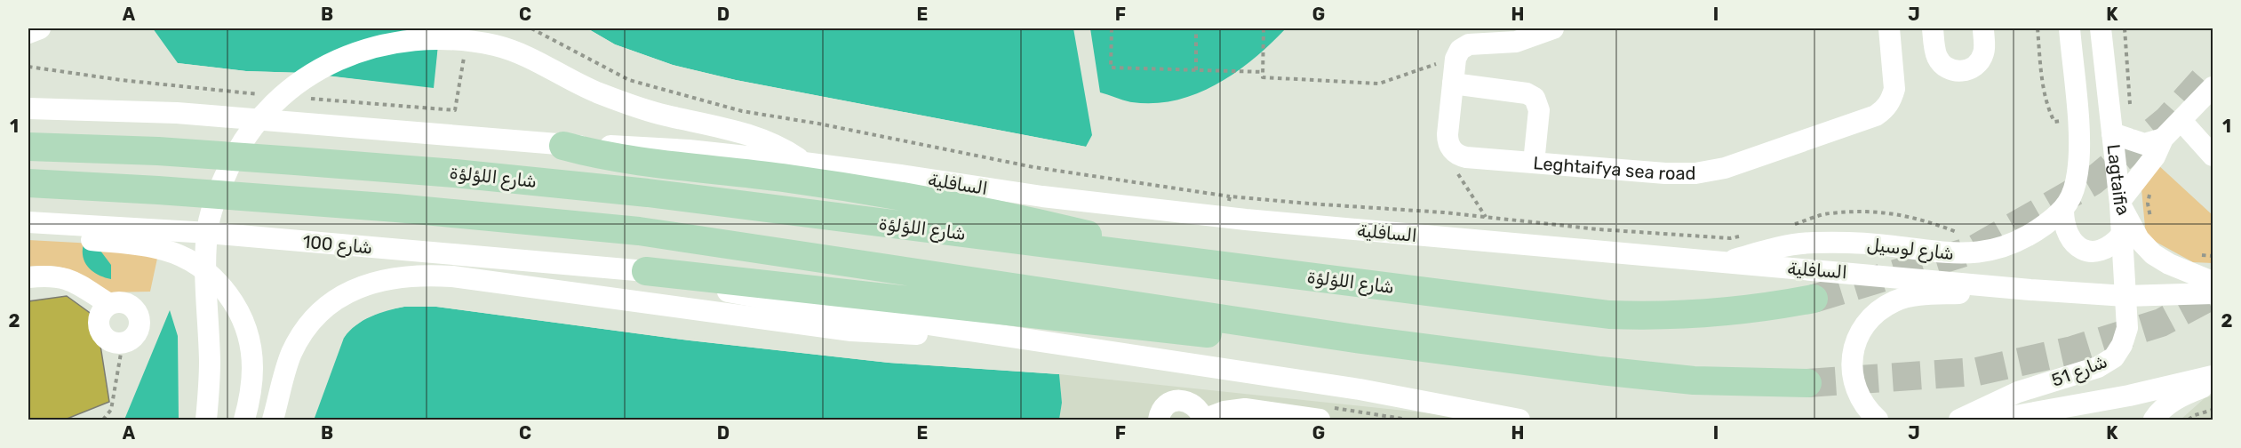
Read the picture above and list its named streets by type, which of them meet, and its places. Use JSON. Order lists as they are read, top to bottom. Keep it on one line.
{"streets":{"main road":["شارع اللؤلؤة"],"street":["Leghtaifya sea road","Lagtaifia","السافلية","شارع 100","شارع لوسيل","شارع 51"]},"crossings":[["Lagtaifia","شارع 51"],["السافلية","شارع لوسيل"],["السافلية","شارع 51"]],"grid":{"columns":["A","B","C","D","E","F","G","H","I","J","K"],"rows":["1","2"]}}
